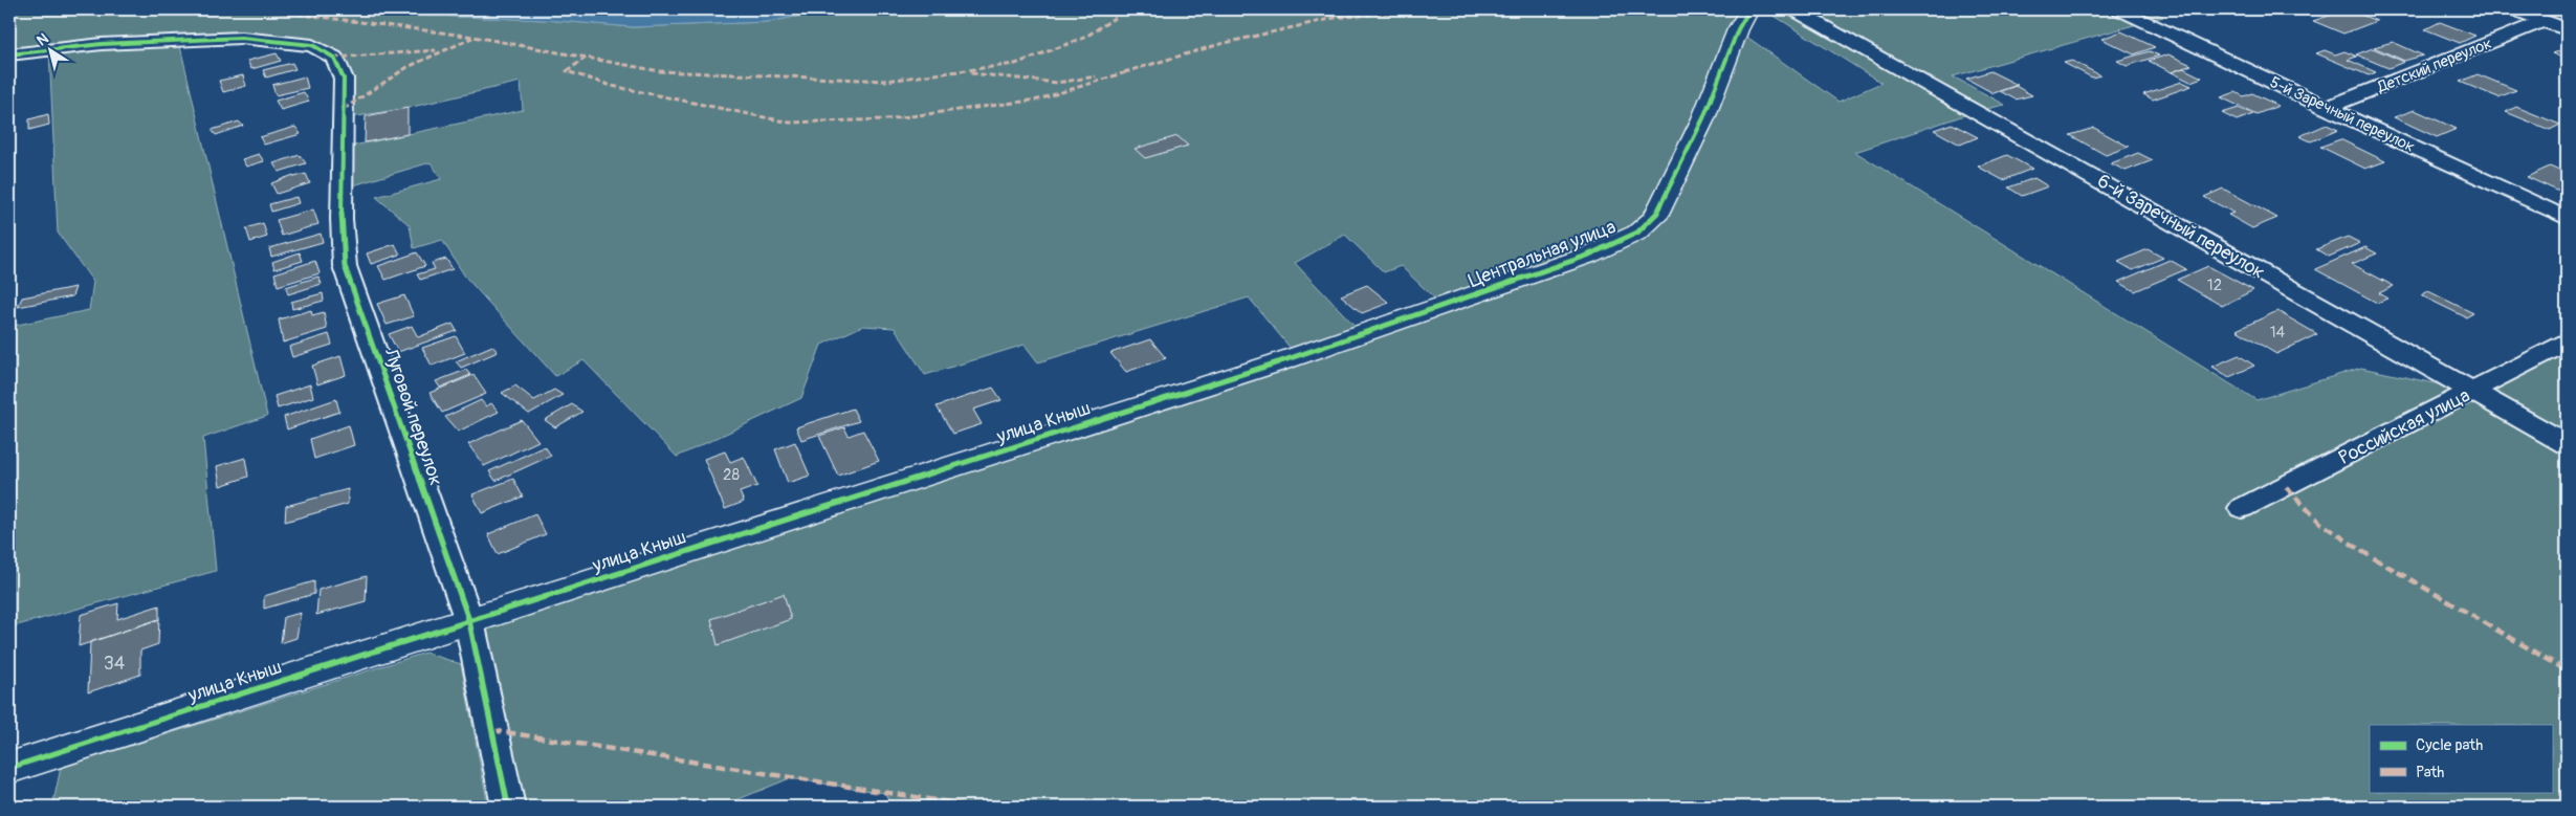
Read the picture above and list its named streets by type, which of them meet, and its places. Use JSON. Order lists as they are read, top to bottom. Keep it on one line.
{"streets":{"street":["Детский переулок","5-й Заречный переулок","6-й Заречный переулок","Центральная улица","Луговой переулок","улица Кныш","Российская улица"]},"crossings":[["Детский переулок","5-й Заречный переулок"],["6-й Заречный переулок","Российская улица"],["Центральная улица","улица Кныш"],["Луговой переулок","улица Кныш"]],"house_numbers":["12","14","28","34"],"legend":["Cycle path","Path"],"north":"top left"}
